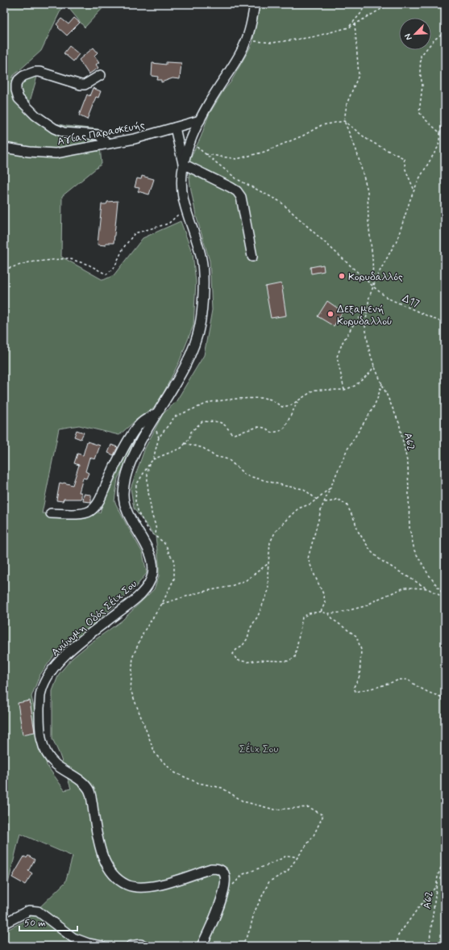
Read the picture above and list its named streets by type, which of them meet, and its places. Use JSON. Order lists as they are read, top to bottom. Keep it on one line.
{"streets":{"street":["Αγίας Παρασκευής","Ανώνυμη Οδός Σέιχ Σου"],"path":["Δ17","Α62"]},"crossings":[["Αγίας Παρασκευής","Ανώνυμη Οδός Σέιχ Σου"],["Δ17","Α62"],["Δ17","Ανώνυμη Οδός Σέιχ Σου"]],"parks":["Σέιχ Σου"],"places":["Κορυδαλλός","Δεξαμενή Κορυδαλλού"],"scale_bar":"50 m","north":"bottom left"}
